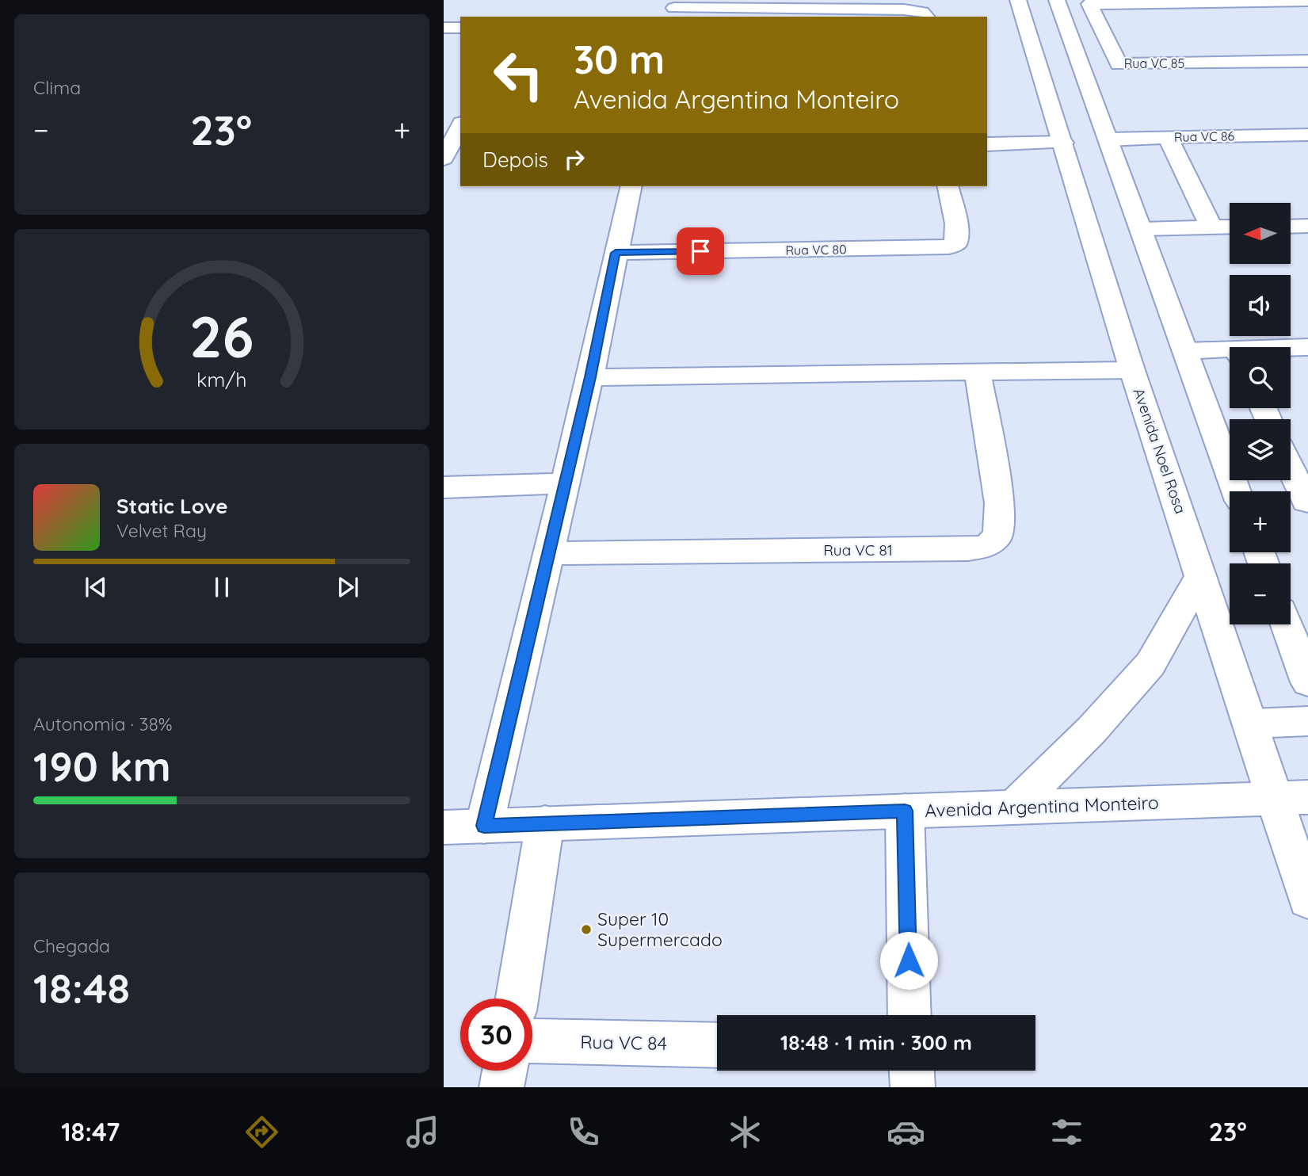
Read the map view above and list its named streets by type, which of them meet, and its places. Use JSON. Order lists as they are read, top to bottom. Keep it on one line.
{"streets":{"street":["Rua VC 85","Rua VC 86","Rua VC 80","Avenida Noel Rosa","Rua VC 81","Avenida Argentina Monteiro","Rua VC 84"]},"crossings":[["Avenida Noel Rosa","Avenida Argentina Monteiro"]],"places":["Super 10 Supermercado"],"north":"left","page":{"tile":["Clima",["Autonomia · 38%","190 km"],["Chegada","18:48"]],"turn":["30 m","Avenida Argentina Monteiro"],"heat":["−","23°","+"],"then":"Depois","map_buttons":["+","−"],"song":["Static Love","Velvet Ray"],"limit":"30","trip":"18:48 · 1 min · 300 m","tabs":["18:47","23°"],"gauge":["26","km/h"]}}
